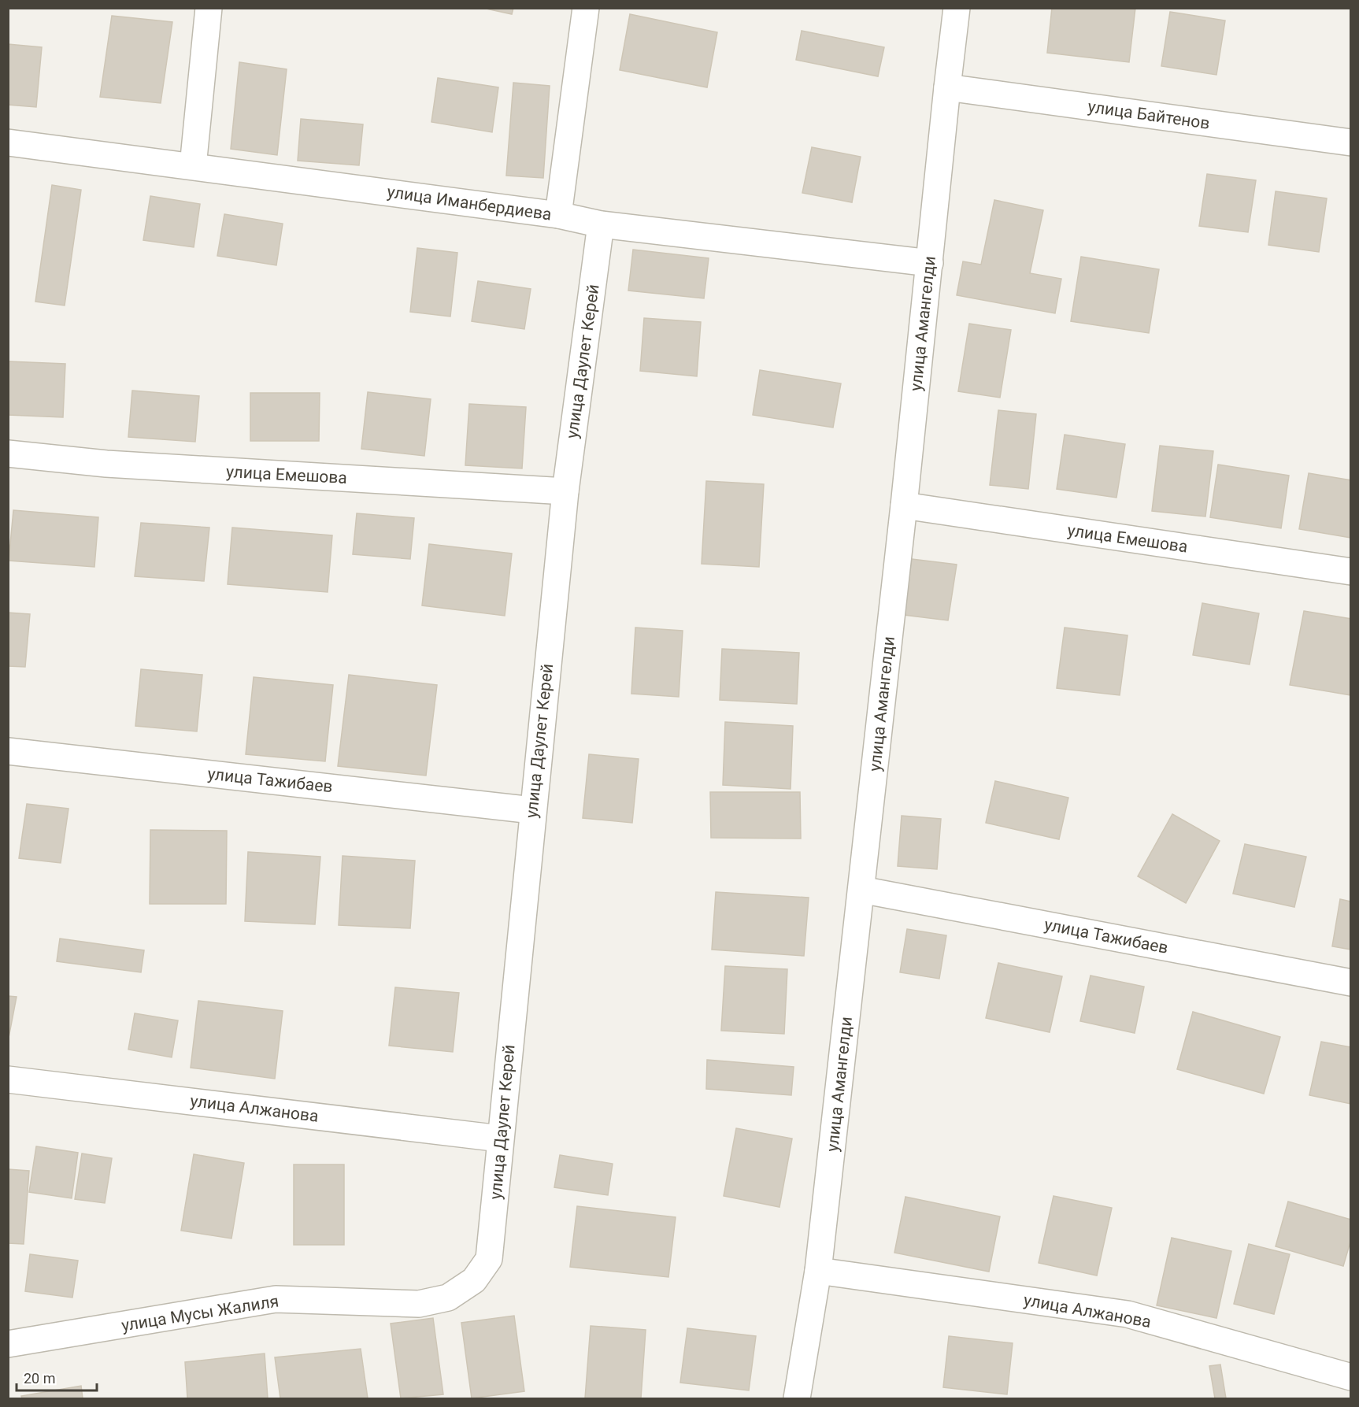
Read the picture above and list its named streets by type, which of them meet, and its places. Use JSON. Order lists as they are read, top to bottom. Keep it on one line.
{"streets":{"street":["улица Байтенов","улица Иманбердиева","улица Амангелди","улица Даулет Керей","улица Емешова","улица Тажибаев","улица Алжанова","улица Мусы Жалиля"]},"crossings":[["улица Байтенов","улица Амангелди"],["улица Иманбердиева","улица Амангелди"],["улица Иманбердиева","улица Даулет Керей"],["улица Амангелди","улица Емешова"],["улица Амангелди","улица Тажибаев"],["улица Амангелди","улица Алжанова"],["улица Даулет Керей","улица Емешова"],["улица Даулет Керей","улица Тажибаев"],["улица Даулет Керей","улица Алжанова"],["улица Даулет Керей","улица Мусы Жалиля"]],"scale_bar":"20 m"}
